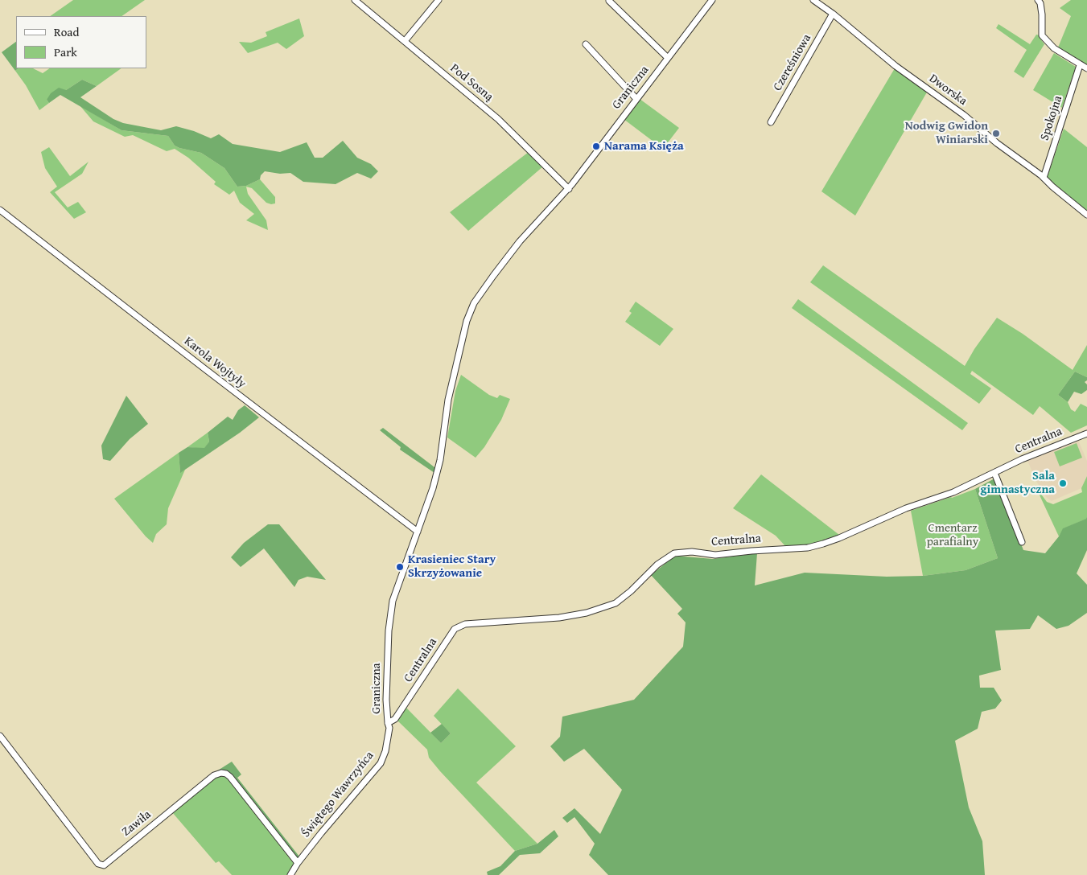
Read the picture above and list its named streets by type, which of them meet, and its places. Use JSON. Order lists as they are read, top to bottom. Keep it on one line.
{"streets":{"street":["Czereśniowa","Pod Sosną","Graniczna","Dworska","Spokojna","Karola Wojtyły","Centralna","Świętego Wawrzyńca","Zawiła"]},"crossings":[["Czereśniowa","Dworska"],["Pod Sosną","Graniczna"],["Graniczna","Karola Wojtyły"],["Graniczna","Centralna"],["Graniczna","Świętego Wawrzyńca"],["Dworska","Spokojna"],["Centralna","Świętego Wawrzyńca"],["Świętego Wawrzyńca","Zawiła"]],"parks":["Cmentarz parafialny"],"places":["Nodwig Gwidon Winiarski","Narama Księża","Sala gimnastyczna","Krasieniec Stary Skrzyżowanie"],"legend":["Road","Park"]}
